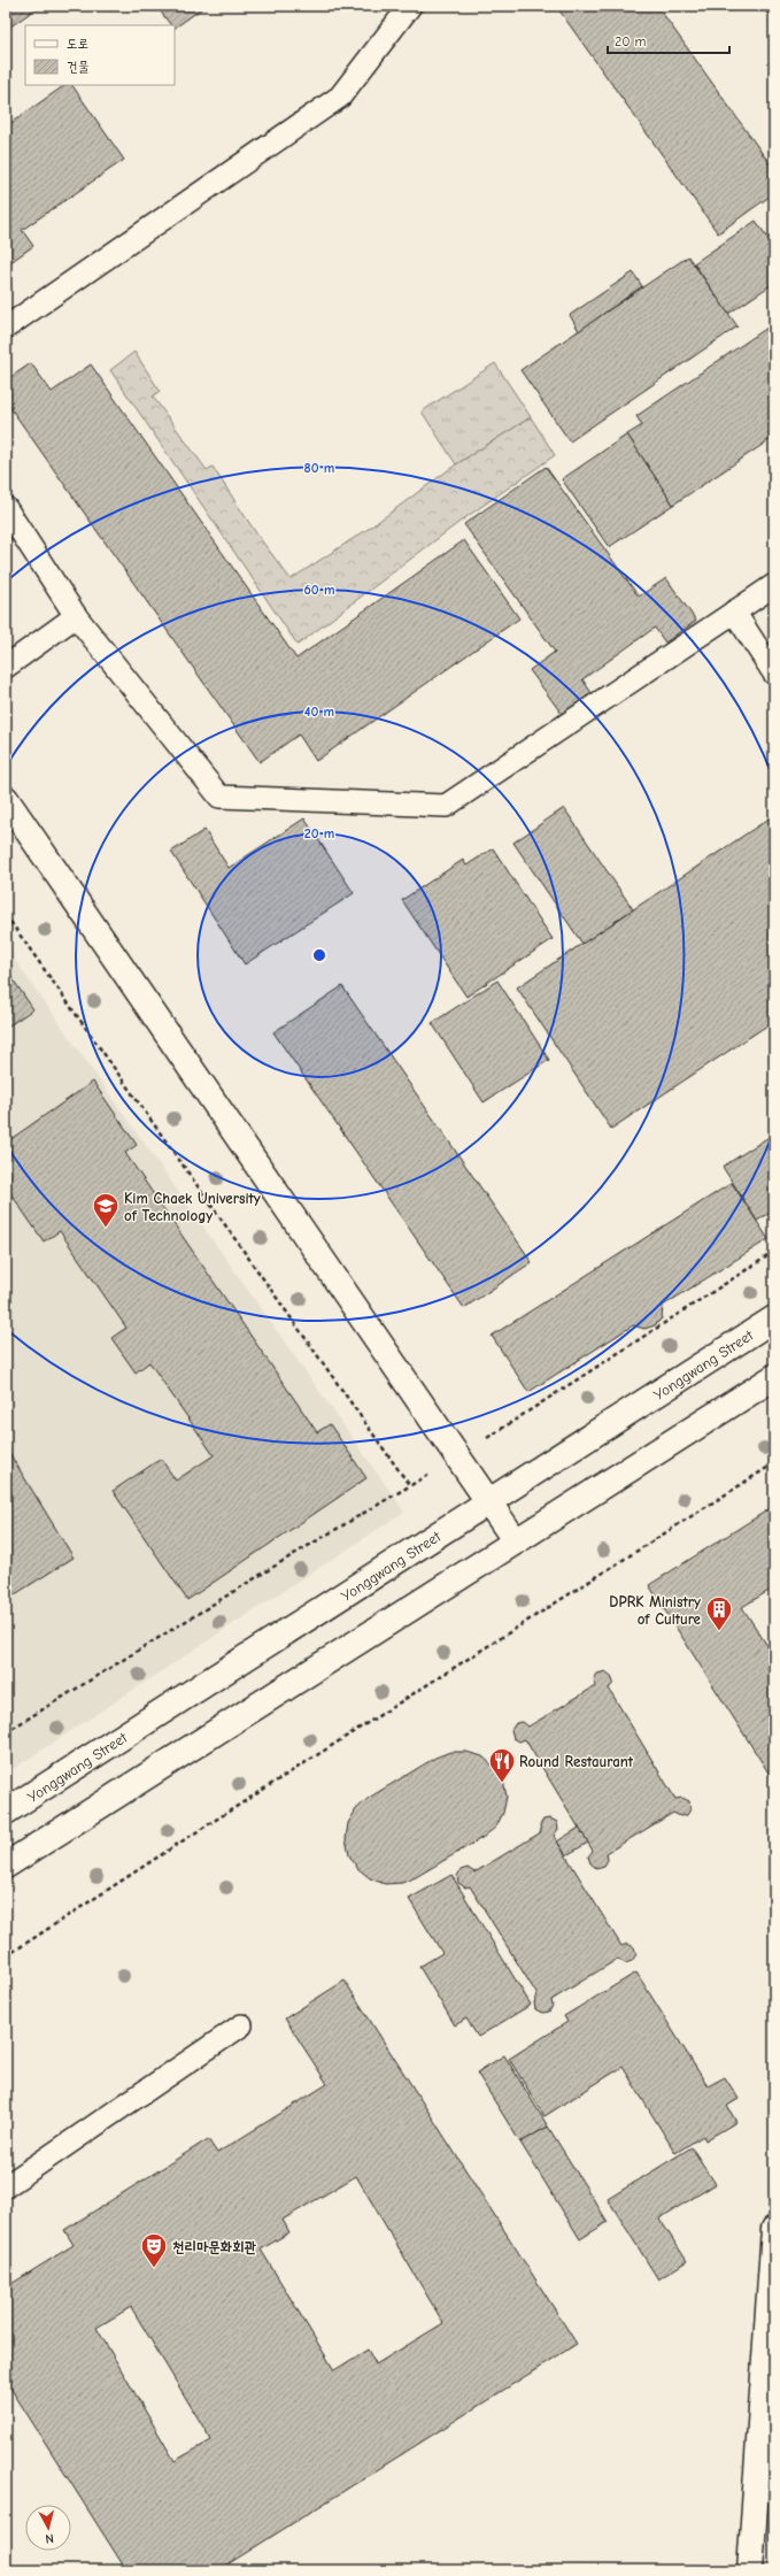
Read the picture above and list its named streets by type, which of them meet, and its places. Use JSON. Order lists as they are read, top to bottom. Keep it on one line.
{"streets":{"main road":["Yonggwang Street"]},"places":{"school or university":["Kim Chaek University of Technology"],"building":["DPRK Ministry of Culture"],"restaurant":["Round Restaurant"],"theatre":["천리마문화회관"]},"legend":["도로","건물"],"scale_bar":"20 m","north":"bottom","rings":["80 m","60 m","40 m","20 m"]}
